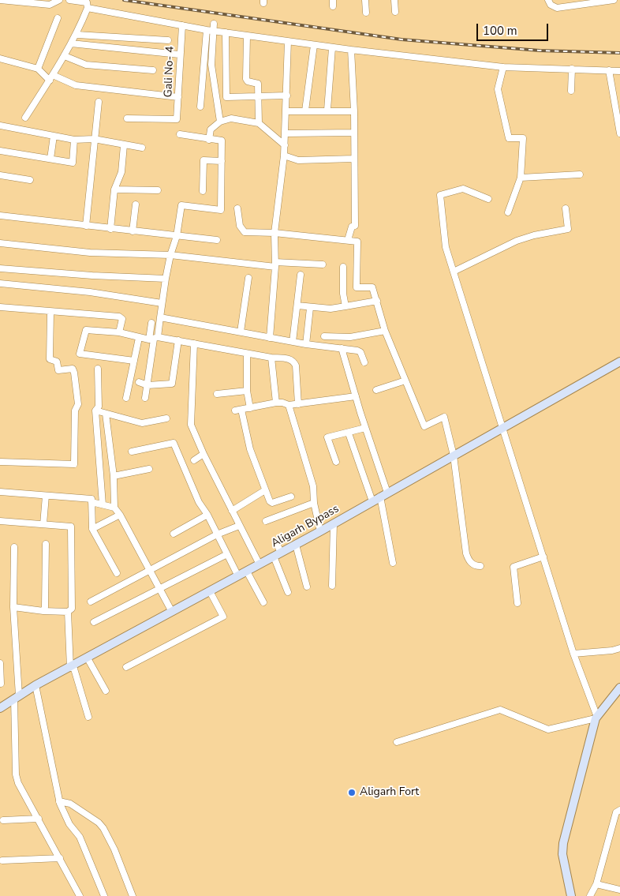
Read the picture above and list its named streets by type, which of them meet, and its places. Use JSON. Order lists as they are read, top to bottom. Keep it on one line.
{"streets":{"main road":["Aligarh Bypass"],"street":["Gali No- 4"]},"places":["Aligarh Fort"],"scale_bar":"100 m"}
